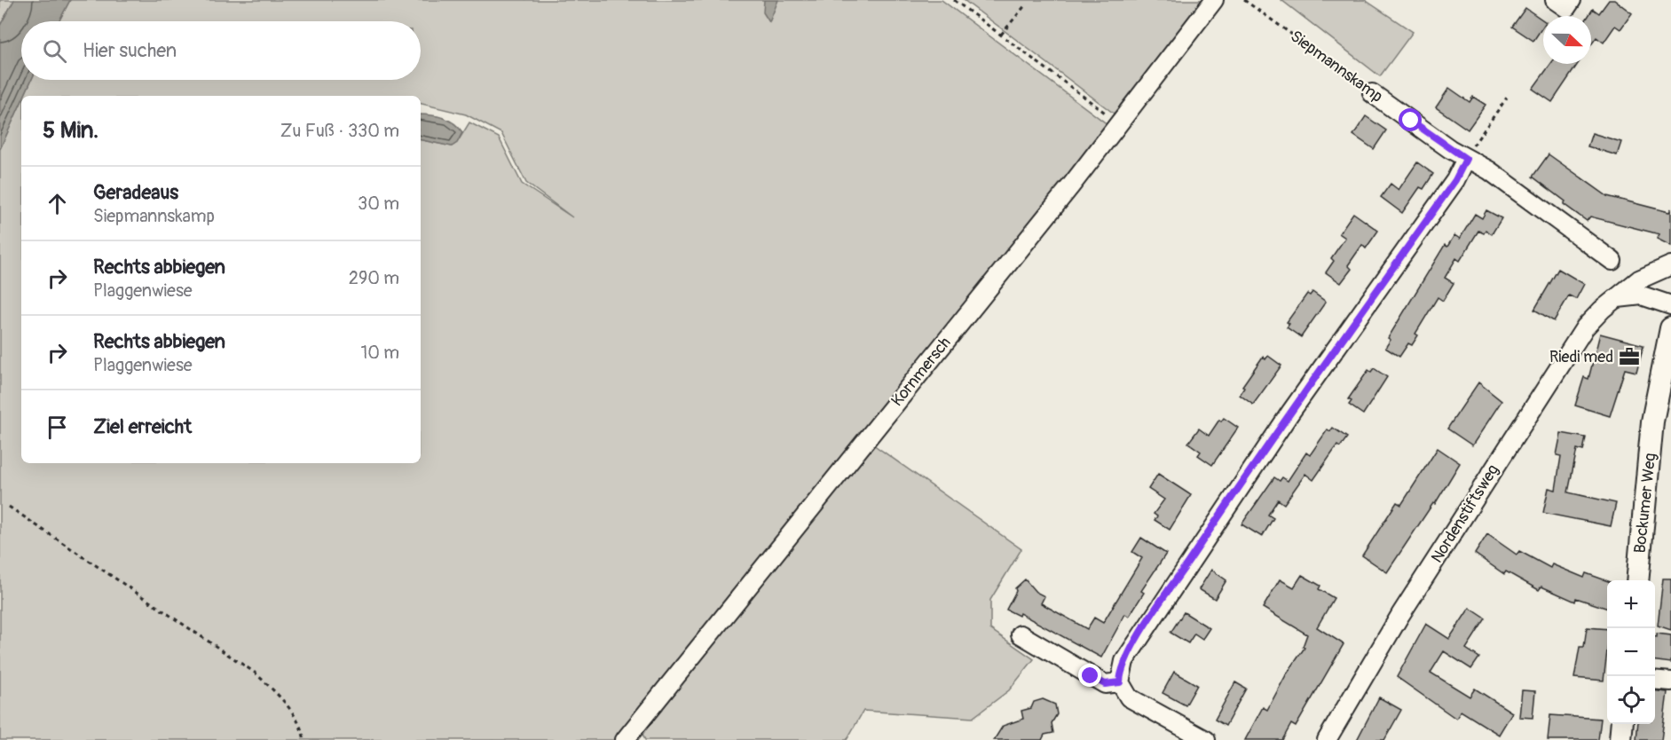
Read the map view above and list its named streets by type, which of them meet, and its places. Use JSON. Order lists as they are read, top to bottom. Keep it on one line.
{"streets":{"main road":["Bockumer Weg"],"street":["Siepmannskamp","Kornmersch","Nordenstiftsweg"]},"places":{"office":["Riedi med"]},"north":"right","page":{"search":"Hier suchen","heading":["5 Min.","Zu Fuß · 330 m"],"list":[["Geradeaus","Siepmannskamp","30 m"],["Rechts abbiegen","Plaggenwiese","290 m"],["Rechts abbiegen","Plaggenwiese","10 m"],"Ziel erreicht"],"map_buttons":["+","−"]}}
